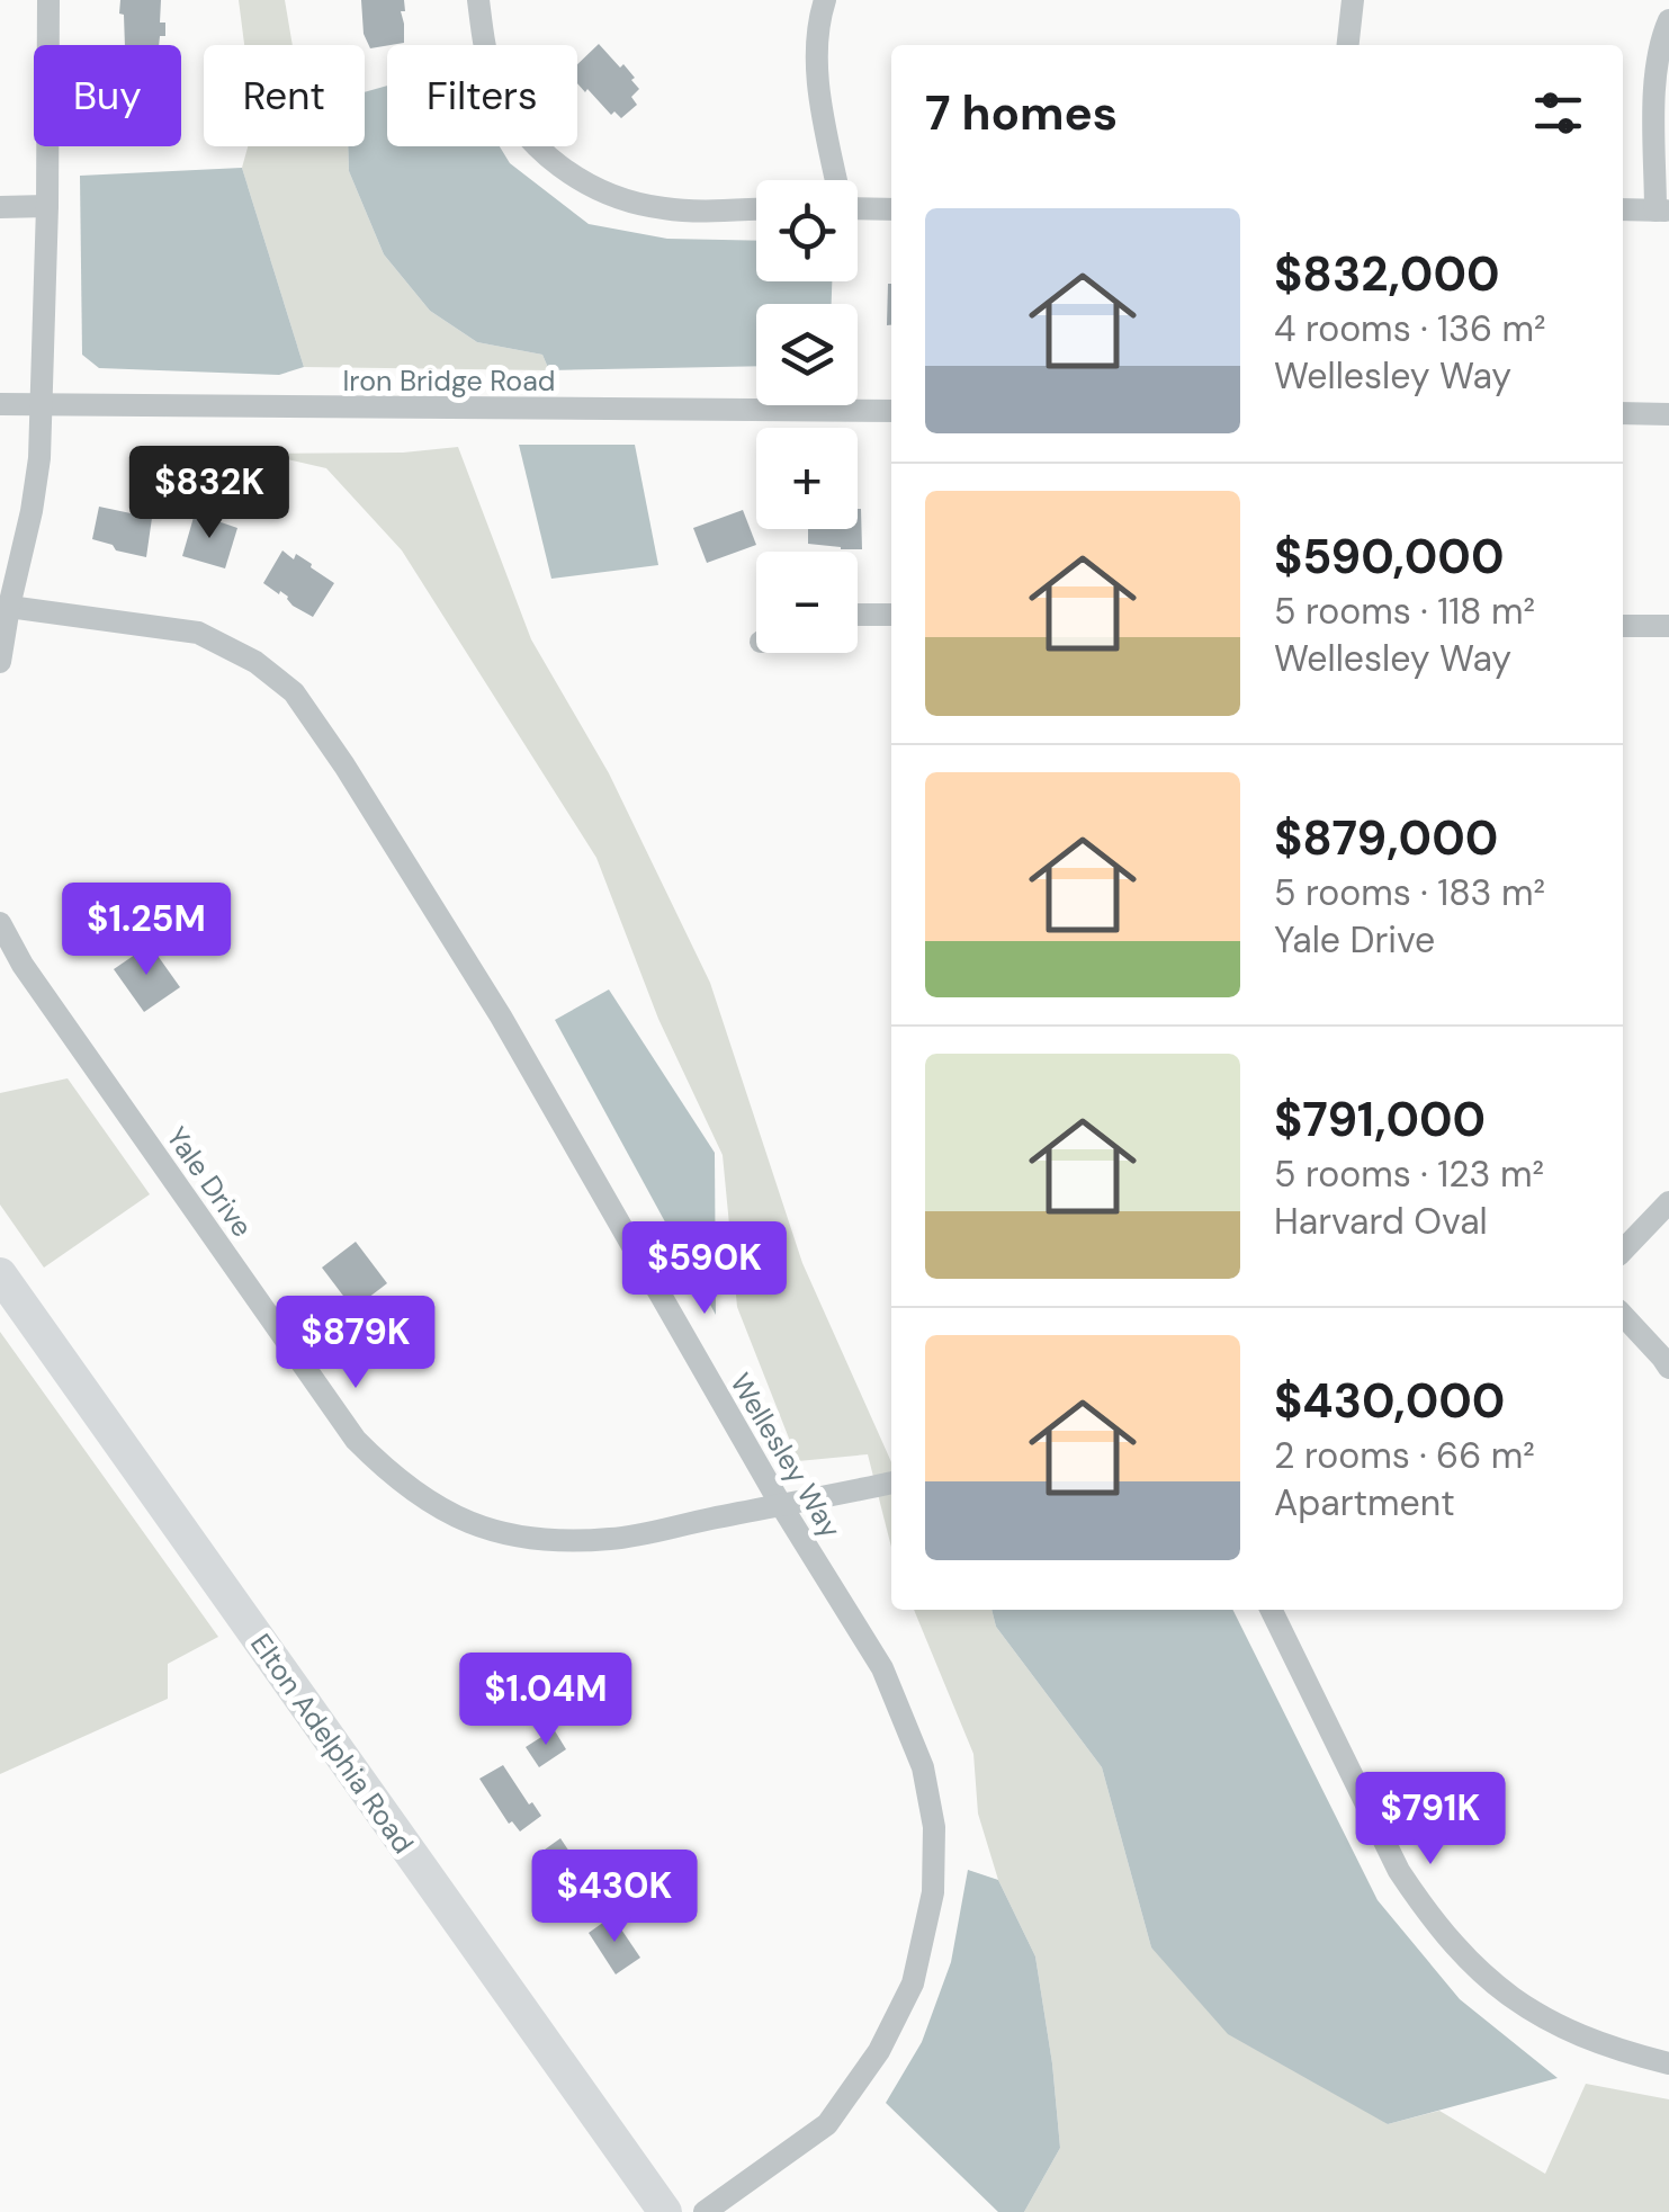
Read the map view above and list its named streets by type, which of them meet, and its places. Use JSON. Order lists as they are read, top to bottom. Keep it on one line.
{"streets":{"main road":["Elton Adelphia Road"],"street":["Iron Bridge Road","Yale Drive","Wellesley Way"]},"crossings":[["Yale Drive","Wellesley Way"]],"page":{"chip":["Buy","Rent","Filters"],"heading":"7 homes","map_buttons":["+","−"],"list":[{"name":"$832,000","note":"4 rooms · 136 m² · Wellesley Way"},{"name":"$590,000","note":"5 rooms · 118 m² · Wellesley Way"},{"name":"$879,000","note":"5 rooms · 183 m² · Yale Drive"},{"name":"$791,000","note":"5 rooms · 123 m² · Harvard Oval"},{"name":"$430,000","note":"2 rooms · 66 m² · Apartment"}],"price":["$832K","$1.25M","$590K","$879K","$1.04M","$791K","$430K"]}}
